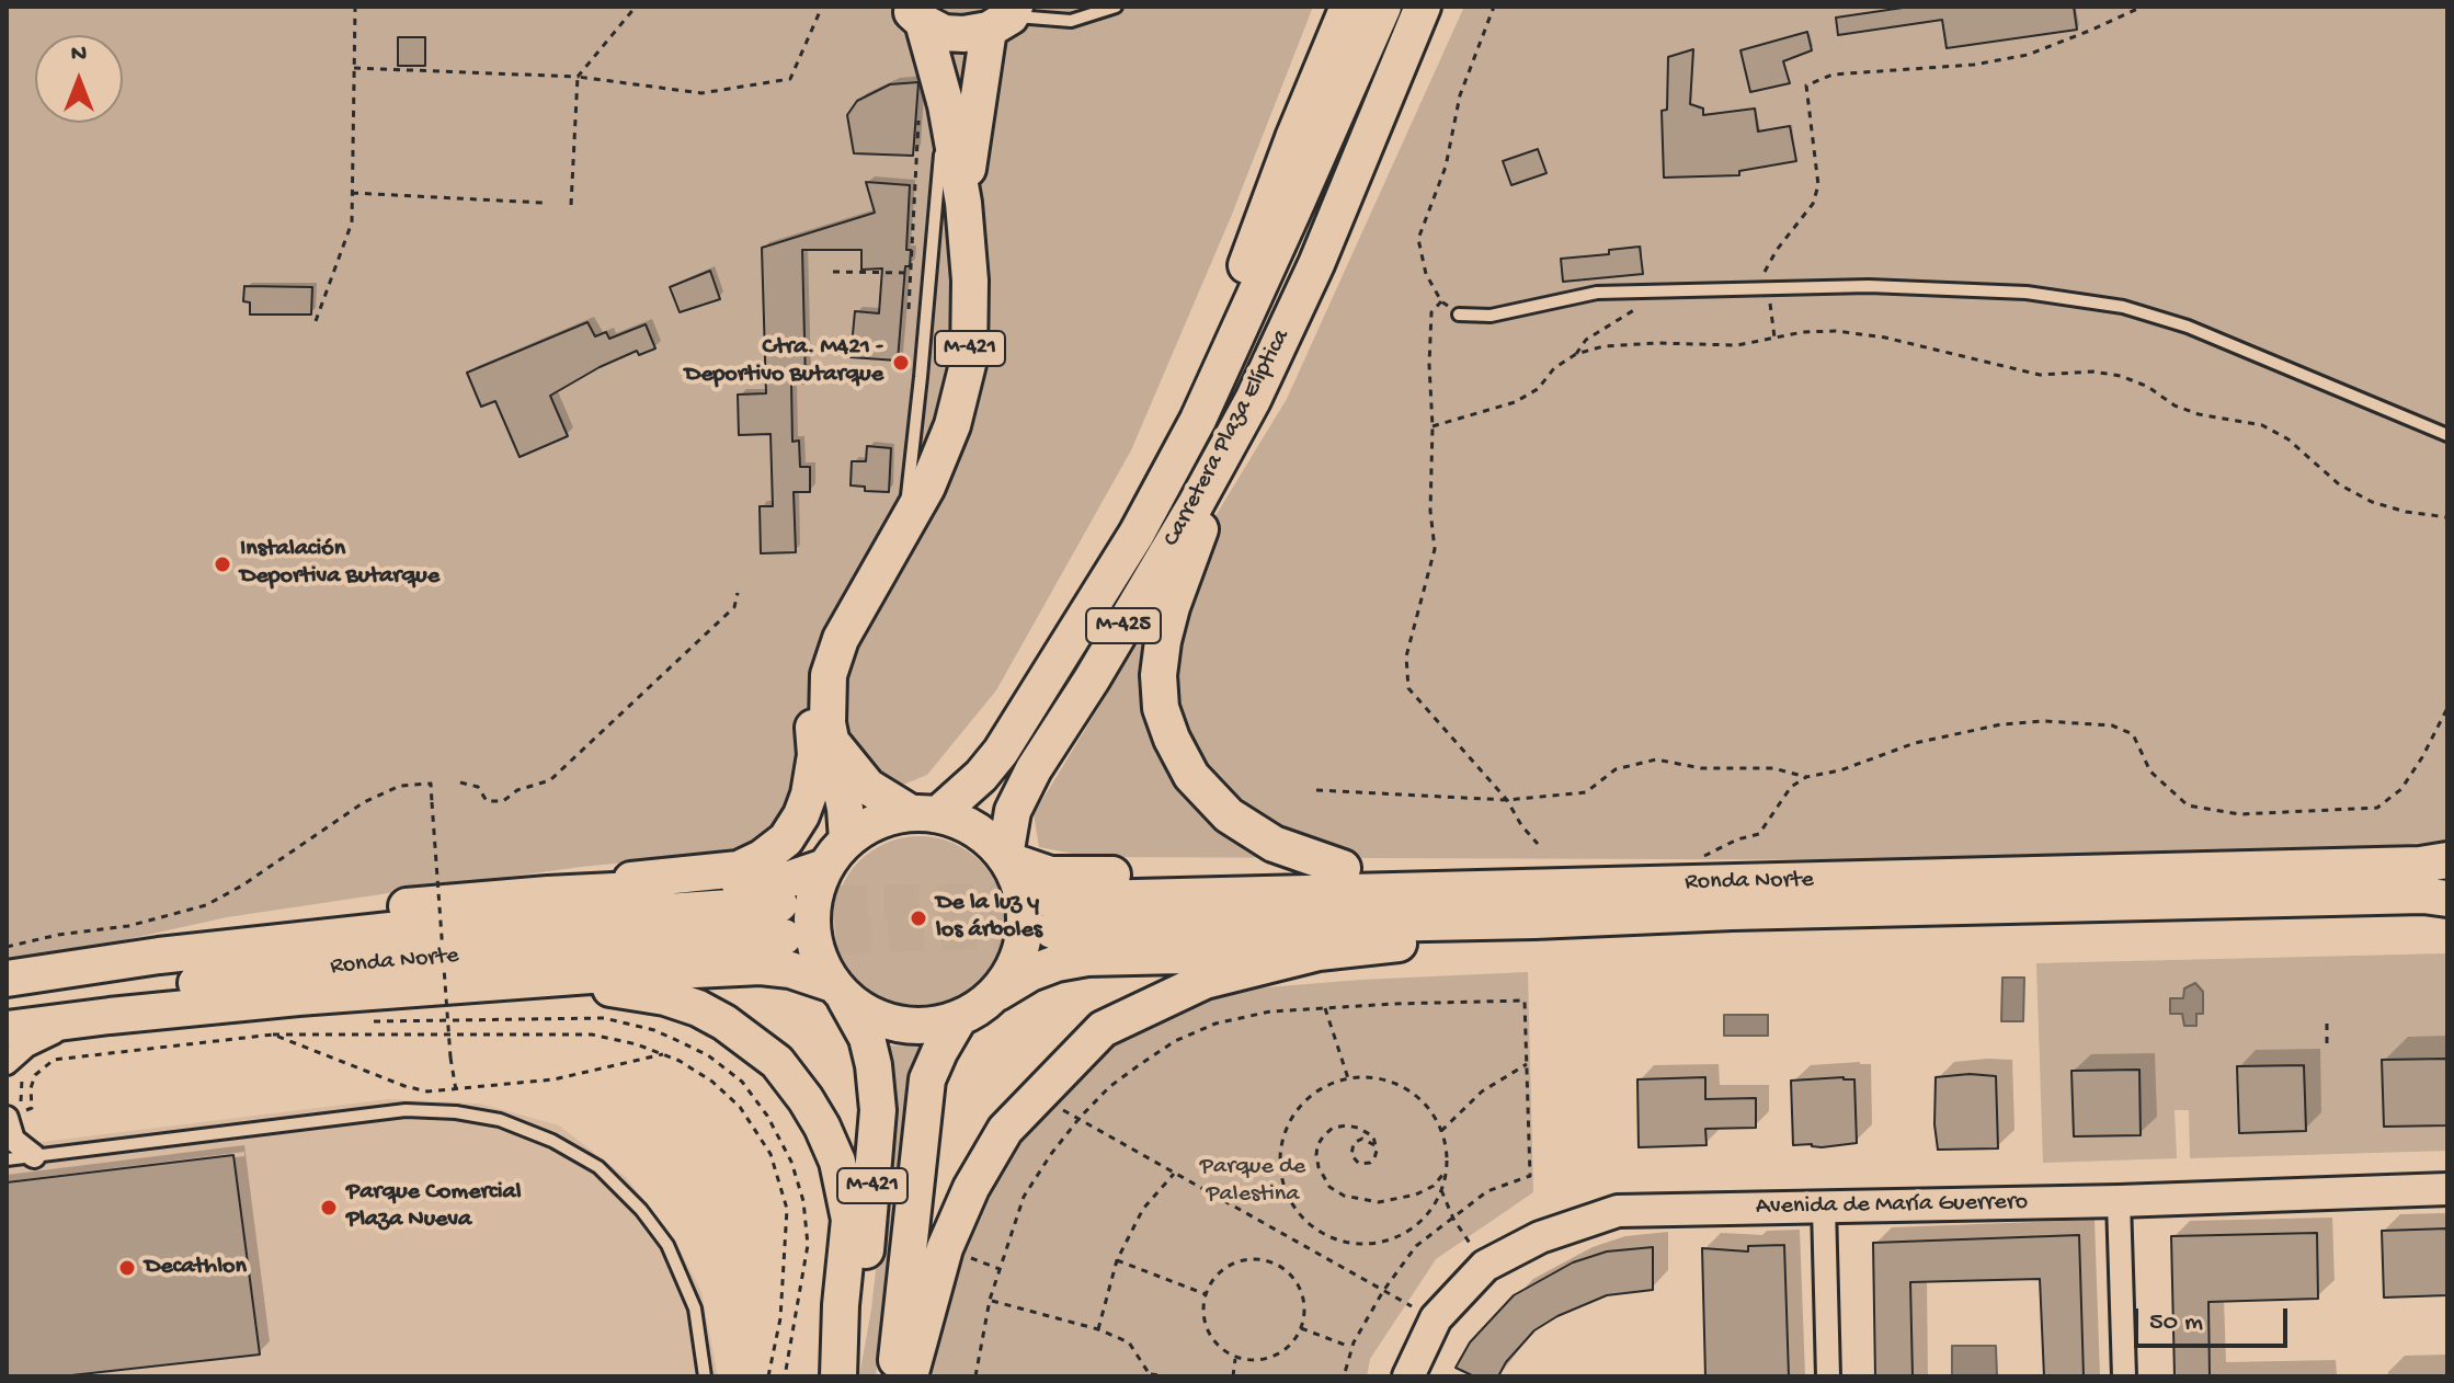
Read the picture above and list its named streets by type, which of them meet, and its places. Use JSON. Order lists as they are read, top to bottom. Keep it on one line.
{"streets":{"main road":["M-421","Carretera Plaza Elíptica","M-425","Ronda Norte"],"street":["Avenida de María Guerrero"]},"crossings":[["M-421","Carretera Plaza Elíptica"],["M-421","Ronda Norte"],["Carretera Plaza Elíptica","Ronda Norte"]],"parks":["Parque de Palestina"],"places":["Ctra. M421 - Deportivo Butarque","Instalación Deportiva Butarque","De la luz y los árboles","Parque Comercial Plaza Nueva","Decathlon"],"scale_bar":"50 m","north":"top"}
